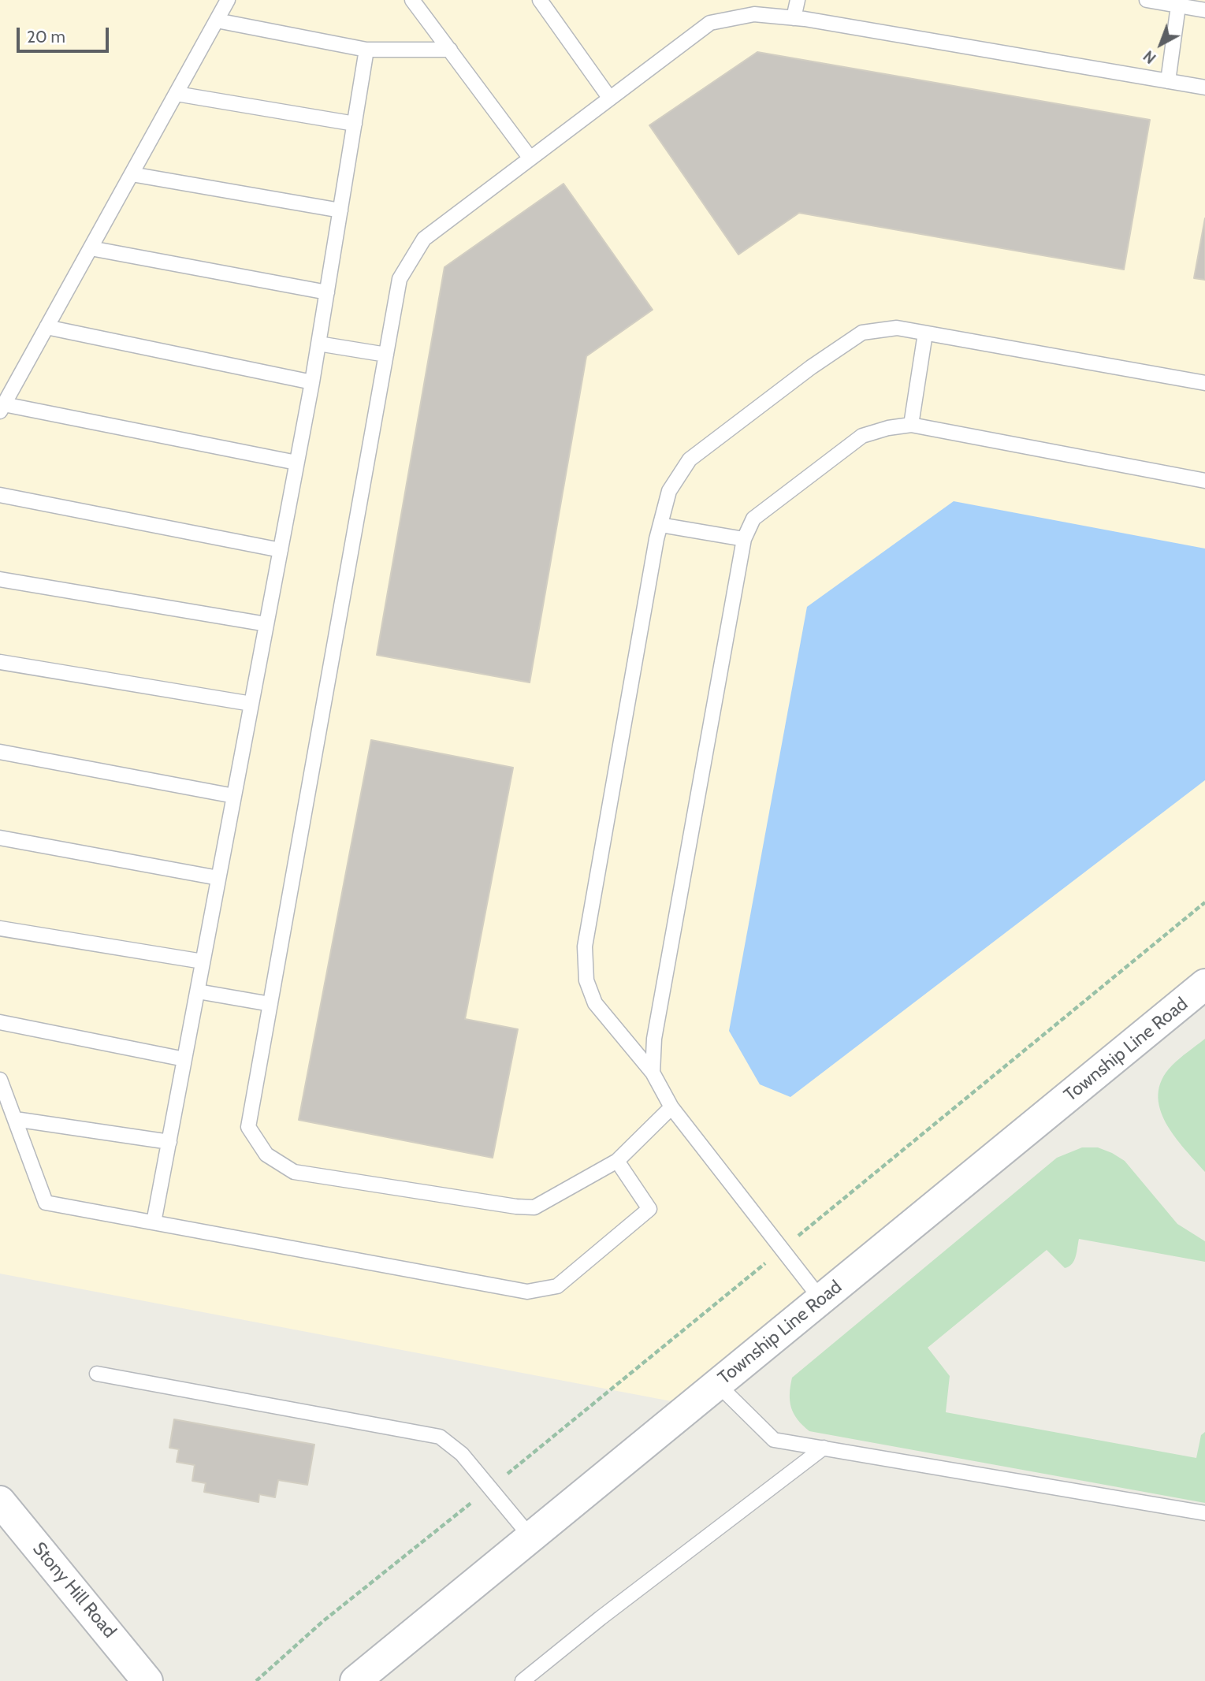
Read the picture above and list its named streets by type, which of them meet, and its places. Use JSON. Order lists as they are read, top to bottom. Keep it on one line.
{"streets":{"street":["Township Line Road","Stony Hill Road"]},"scale_bar":"20 m","north":"bottom left"}
